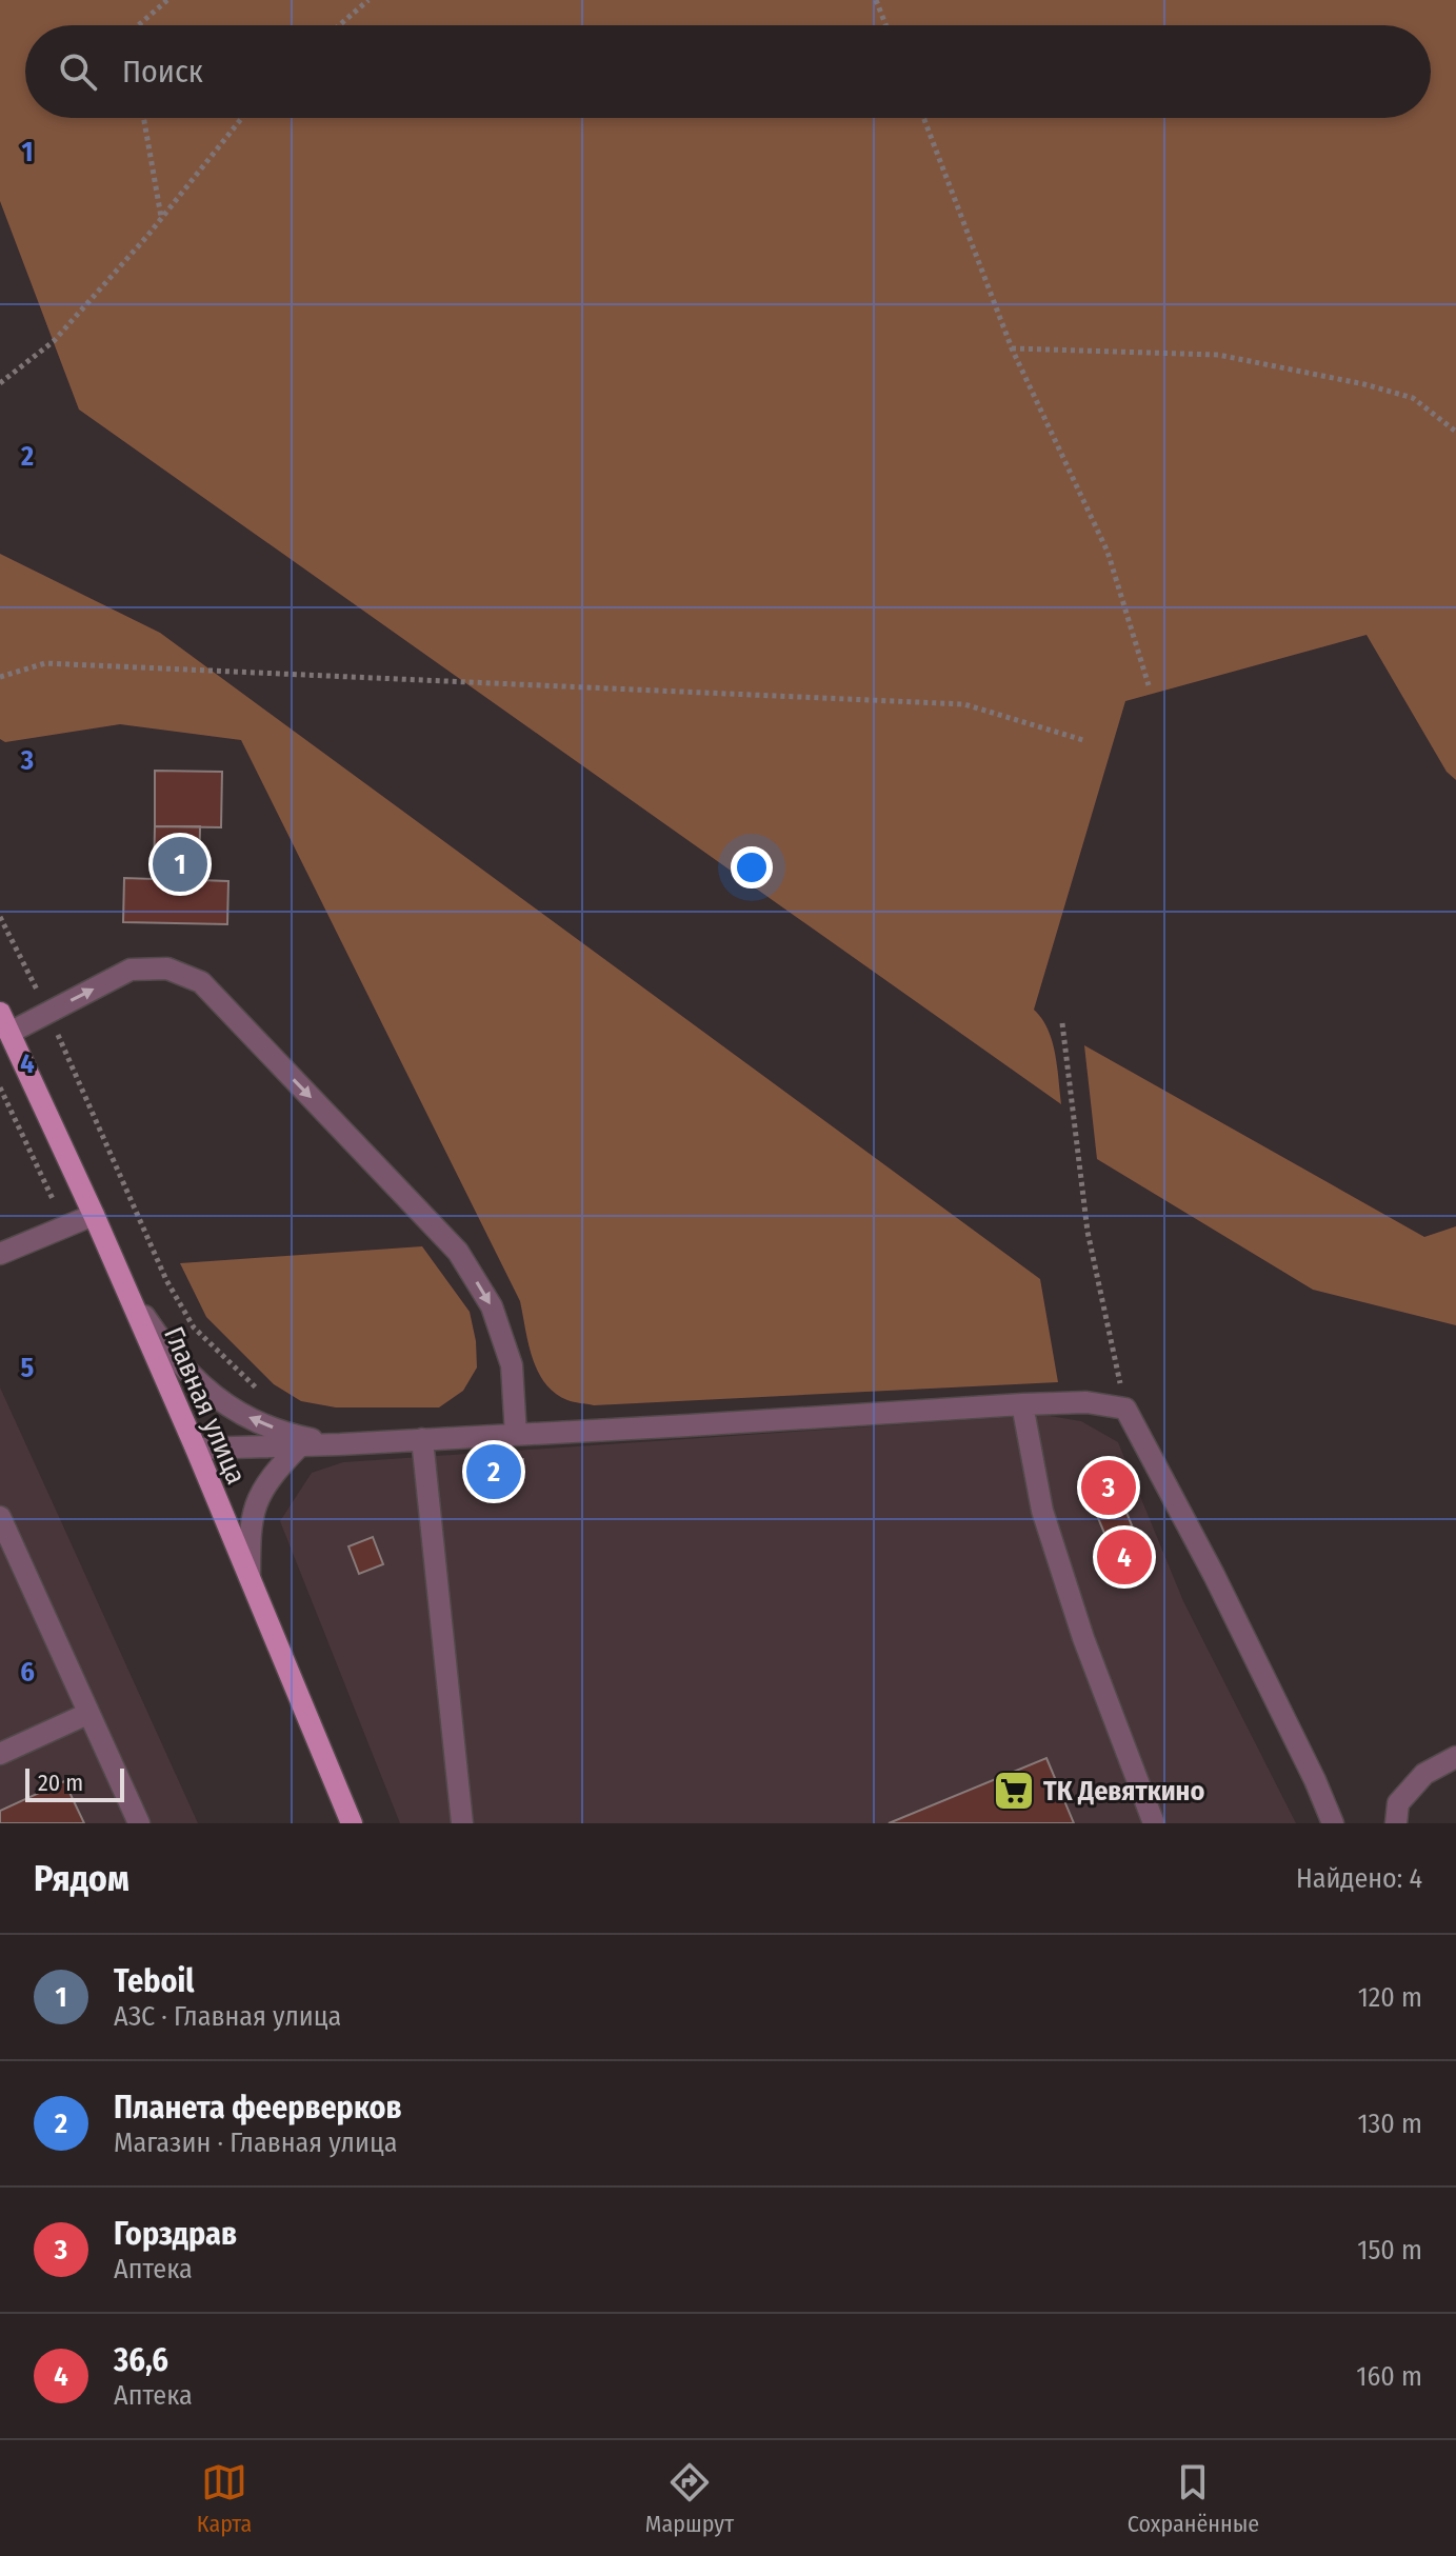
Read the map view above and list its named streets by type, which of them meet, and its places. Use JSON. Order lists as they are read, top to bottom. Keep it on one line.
{"streets":{"main road":["Главная улица"]},"places":{"supermarket":["ТК Девяткино"]},"scale_bar":"20 m","page":{"search":"Поиск","pins":["1","2","3","4"],"scale":"20 m","heading":["Рядом","Найдено: 4"],"list":[{"mark":"1","name":"Teboil","note":"АЗС · Главная улица","value":"120 m"},{"mark":"2","name":"Планета феерверков","note":"Магазин · Главная улица","value":"130 m"},{"mark":"3","name":"Горздрав","note":"Аптека","value":"150 m"},{"mark":"4","name":"36,6","note":"Аптека","value":"160 m"}],"nav":["Карта","Маршрут","Сохранённые"]},"grid":{"rows":["1","2","3","4","5","6"]}}
